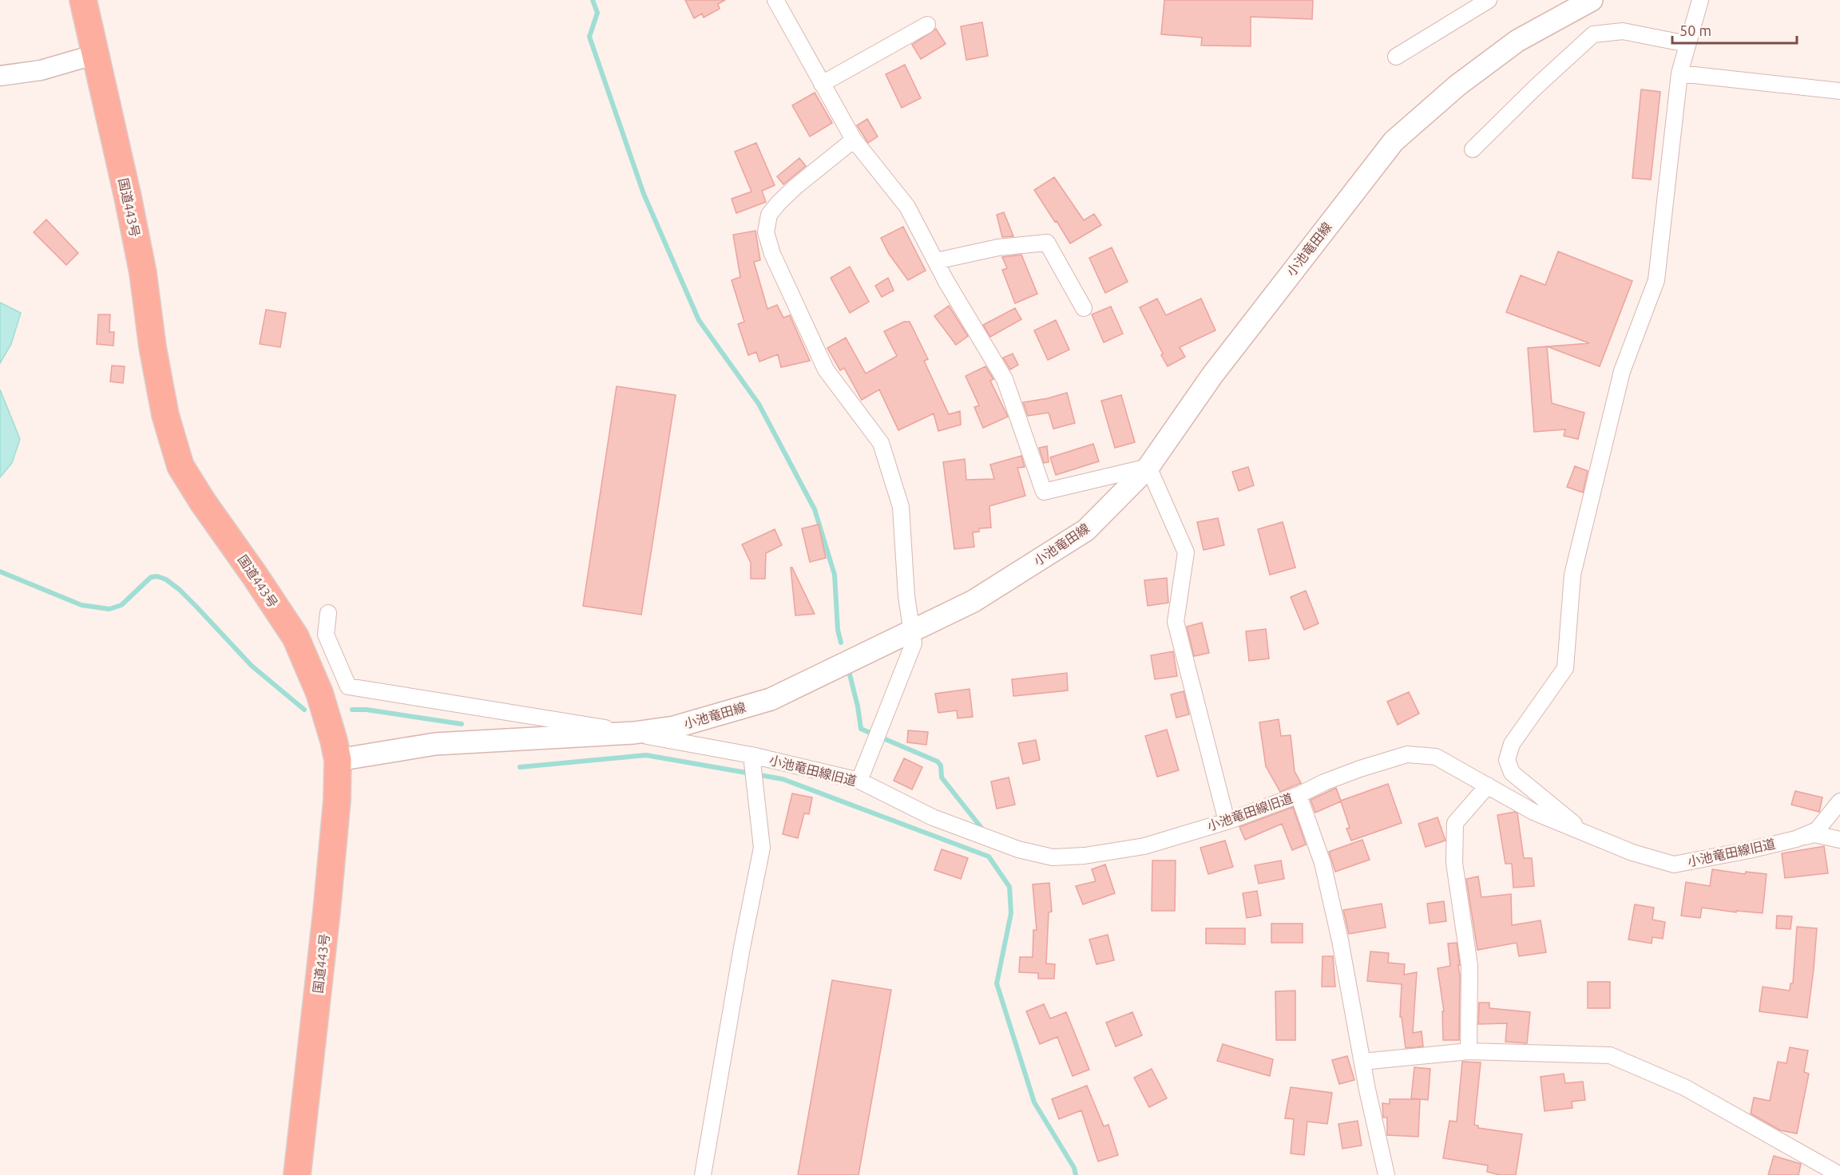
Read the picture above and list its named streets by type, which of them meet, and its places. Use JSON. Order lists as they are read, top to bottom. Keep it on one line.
{"streets":{"highway":["国道443号"],"main road":["小池竜田線"],"street":["小池竜田線旧道"]},"crossings":[["国道443号","小池竜田線"],["小池竜田線","小池竜田線旧道"]],"scale_bar":"50 m"}
